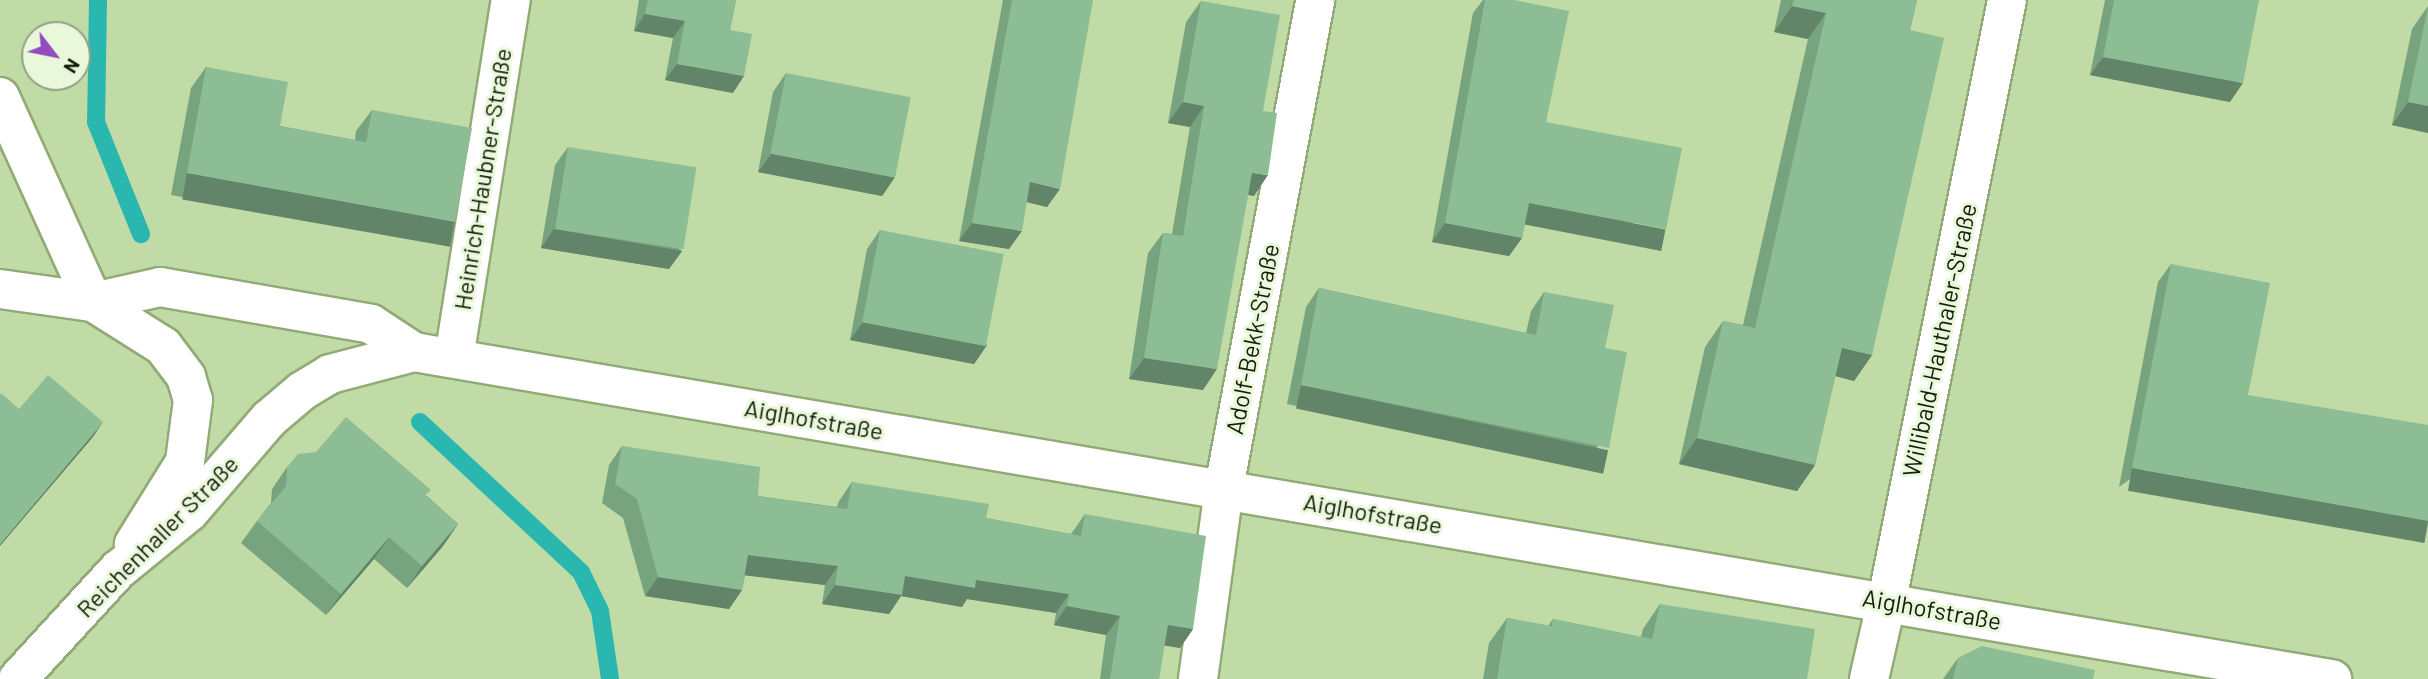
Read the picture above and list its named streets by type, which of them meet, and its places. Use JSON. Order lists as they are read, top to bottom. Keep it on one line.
{"streets":{"street":["Heinrich-Haubner-Straße","Adolf-Bekk-Straße","Willibald-Hauthaler-Straße","Aiglhofstraße","Reichenhaller Straße"]},"crossings":[["Heinrich-Haubner-Straße","Aiglhofstraße"],["Adolf-Bekk-Straße","Aiglhofstraße"],["Willibald-Hauthaler-Straße","Aiglhofstraße"],["Aiglhofstraße","Reichenhaller Straße"]],"north":"bottom right"}
